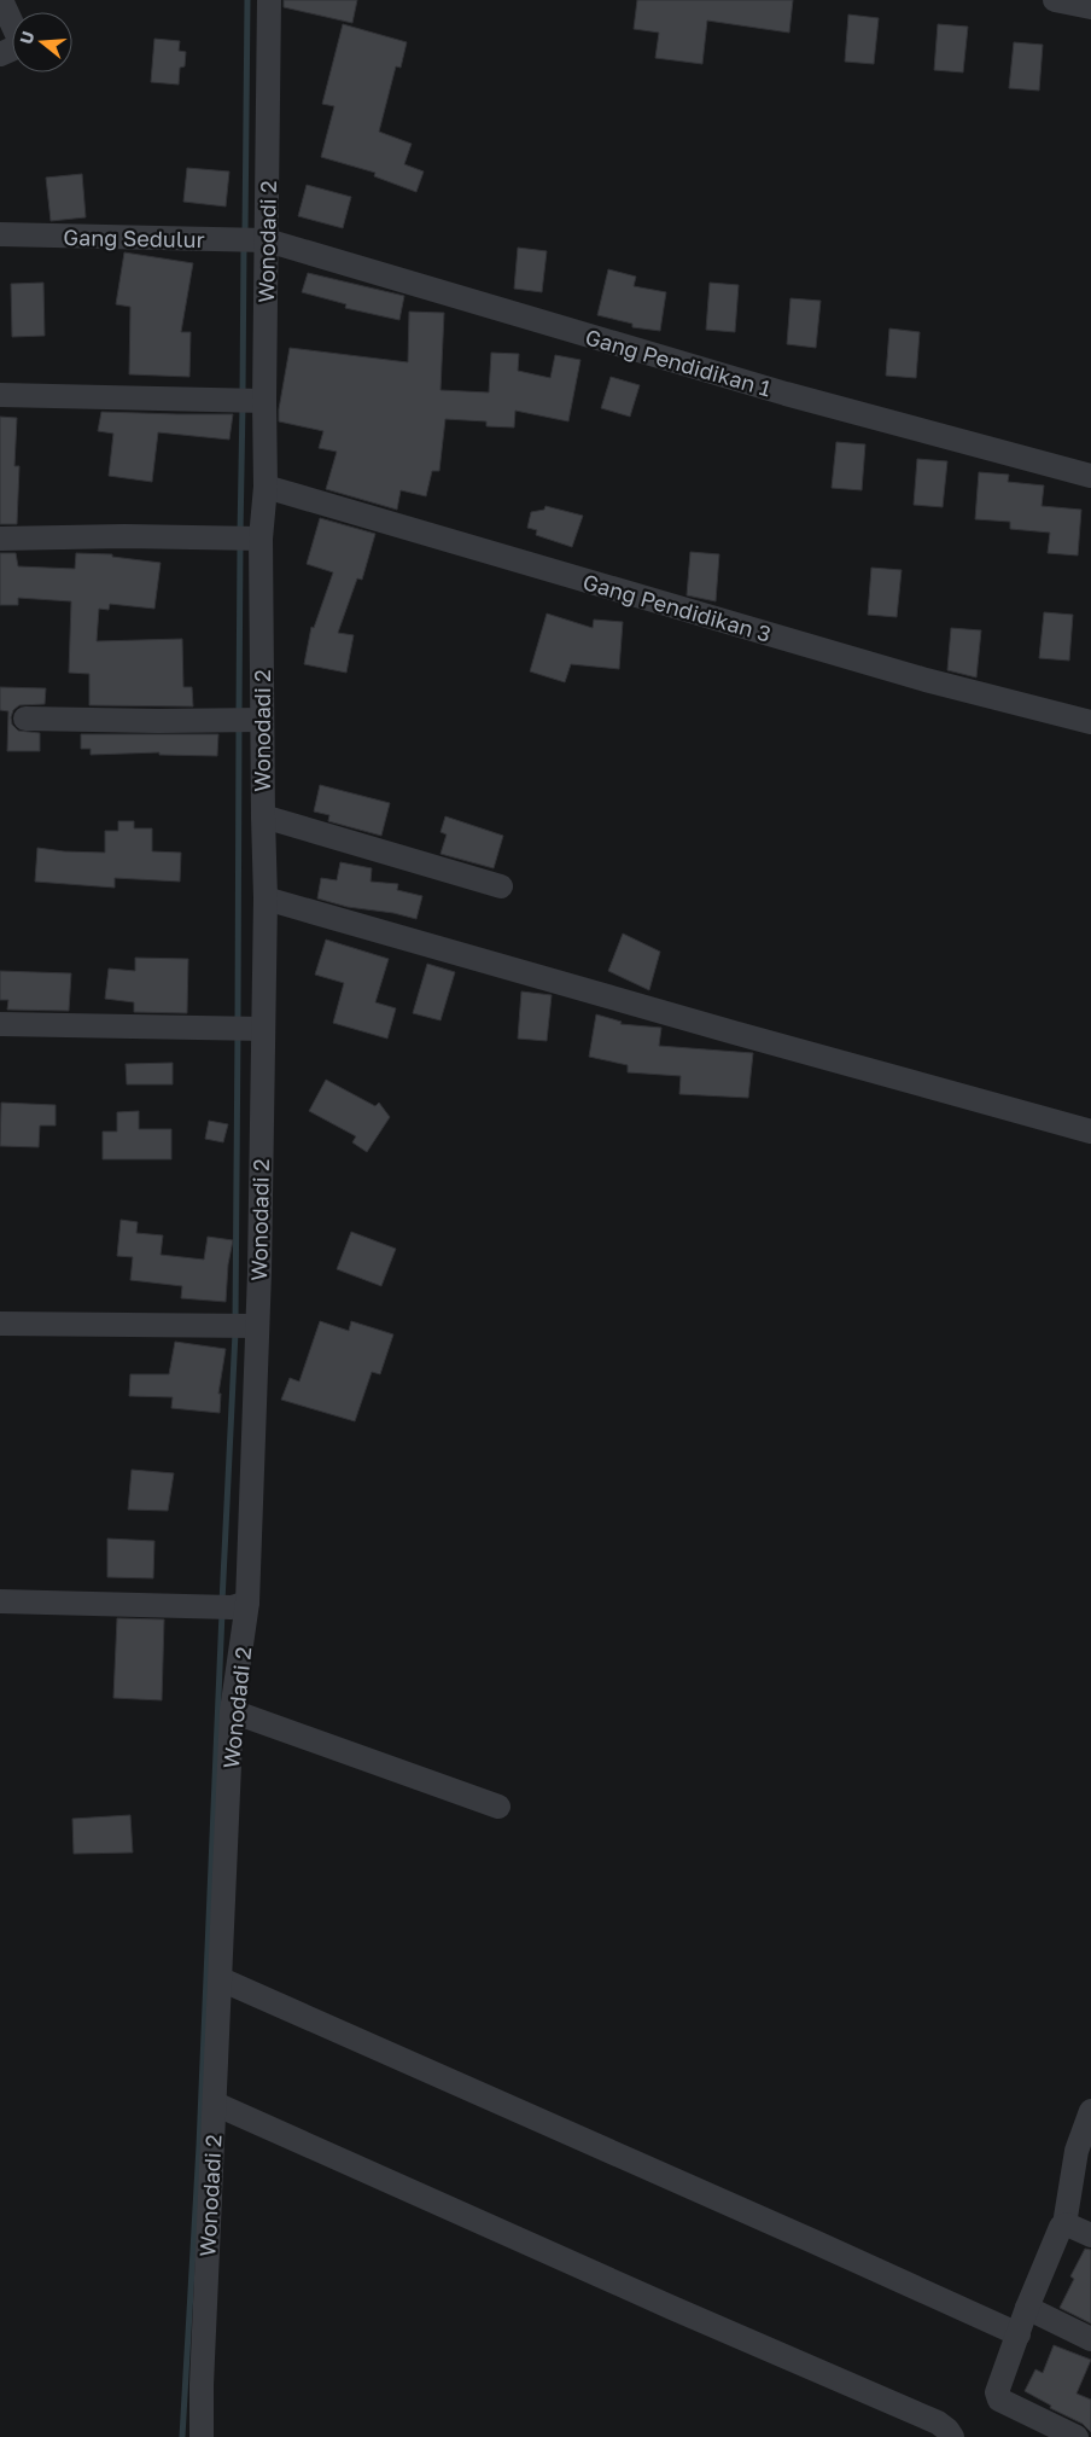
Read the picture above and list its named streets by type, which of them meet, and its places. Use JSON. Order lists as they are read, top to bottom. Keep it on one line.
{"streets":{"street":["Gang Sedulur","Wonodadi 2","Gang Pendidikan 1","Gang Pendidikan 3"]},"crossings":[["Gang Sedulur","Wonodadi 2"],["Gang Sedulur","Gang Pendidikan 1"],["Wonodadi 2","Gang Pendidikan 1"],["Wonodadi 2","Gang Pendidikan 3"]],"north":"left"}
